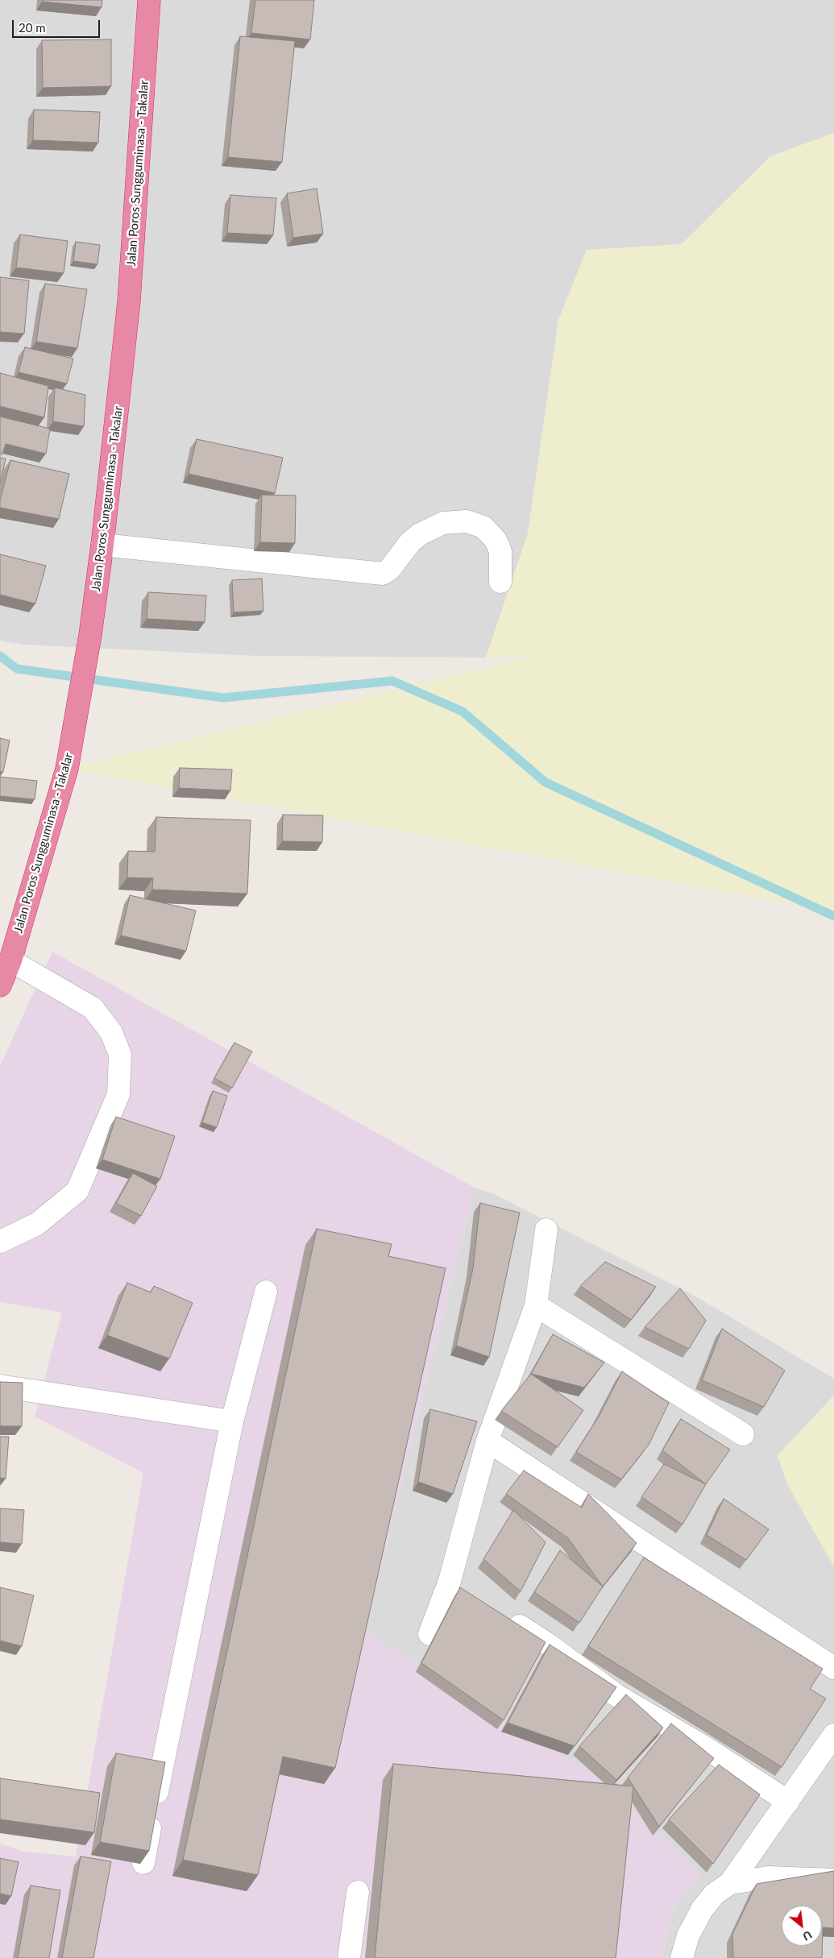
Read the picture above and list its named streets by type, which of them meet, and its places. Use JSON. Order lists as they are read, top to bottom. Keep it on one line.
{"streets":{"highway":["Jalan Poros Sungguminasa - Takalar"]},"scale_bar":"20 m","north":"bottom right"}
